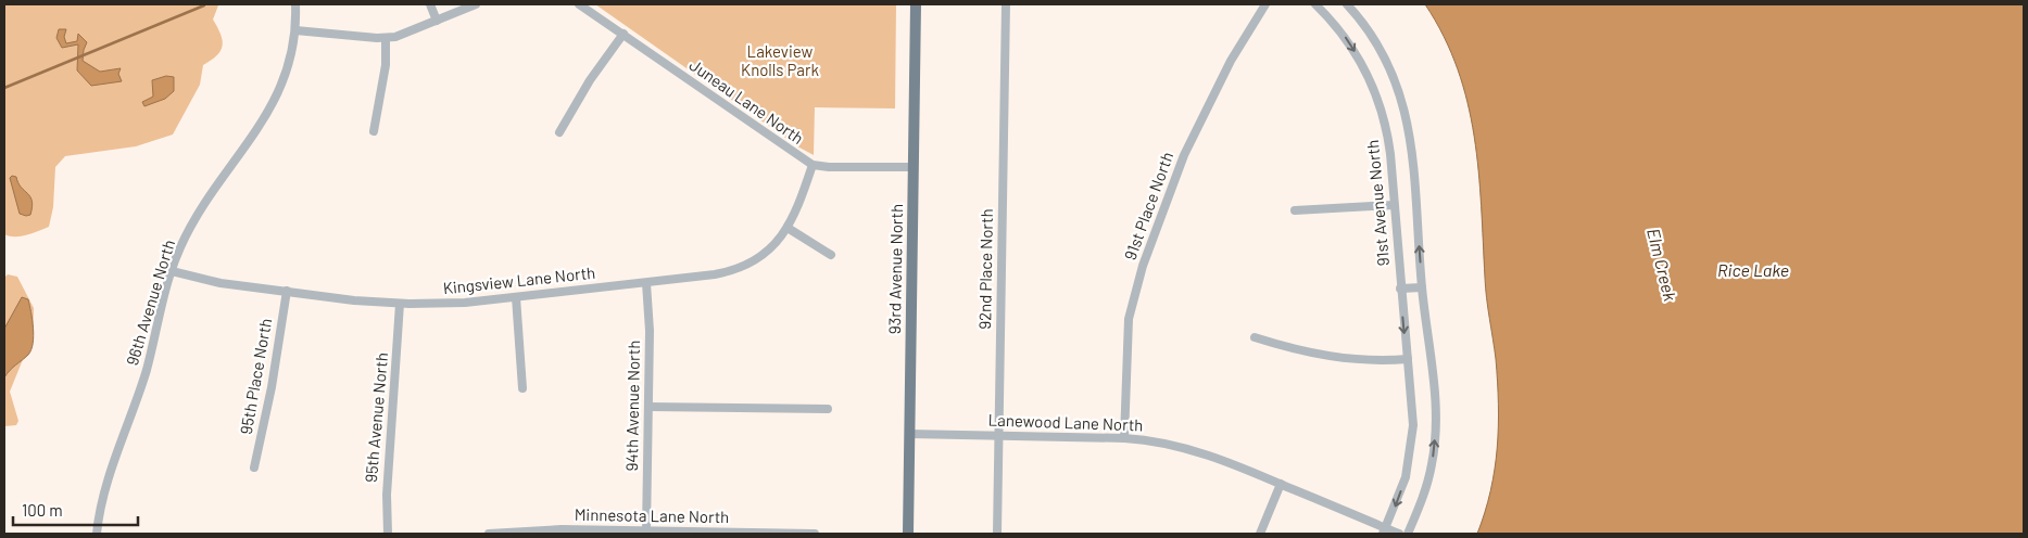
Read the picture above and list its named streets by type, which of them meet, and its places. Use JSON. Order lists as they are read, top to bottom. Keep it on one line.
{"streets":{"main road":["93rd Avenue North"],"street":["Juneau Lane North","91st Avenue North","91st Place North","92nd Place North","Kingsview Lane North","96th Avenue North","95th Place North","94th Avenue North","95th Avenue North","Lanewood Lane North","Minnesota Lane North"]},"crossings":[["Juneau Lane North","93rd Avenue North"],["Juneau Lane North","Kingsview Lane North"],["91st Avenue North","Lanewood Lane North"],["91st Place North","Lanewood Lane North"],["93rd Avenue North","Lanewood Lane North"],["92nd Place North","Lanewood Lane North"],["Kingsview Lane North","96th Avenue North"],["Kingsview Lane North","95th Place North"],["Kingsview Lane North","94th Avenue North"],["Kingsview Lane North","95th Avenue North"],["94th Avenue North","Minnesota Lane North"]],"water":["Elm Creek","Rice Lake"],"parks":["Lakeview Knolls Park"],"scale_bar":"100 m"}
